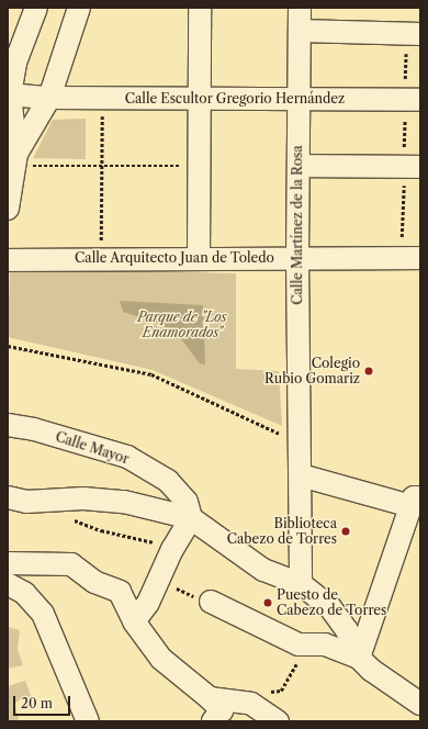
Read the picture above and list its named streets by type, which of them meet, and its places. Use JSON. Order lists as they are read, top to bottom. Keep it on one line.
{"streets":{"street":["Calle Escultor Gregorio Hernández","Calle Martínez de la Rosa","Calle Arquitecto Juan de Toledo","Calle Mayor"]},"crossings":[["Calle Escultor Gregorio Hernández","Calle Martínez de la Rosa"],["Calle Martínez de la Rosa","Calle Arquitecto Juan de Toledo"]],"parks":["Parque de \"Los Enamorados\""],"places":["Colegio Rubio Gomariz","Biblioteca Cabezo de Torres","Puesto de Cabezo de Torres"],"scale_bar":"20 m"}
